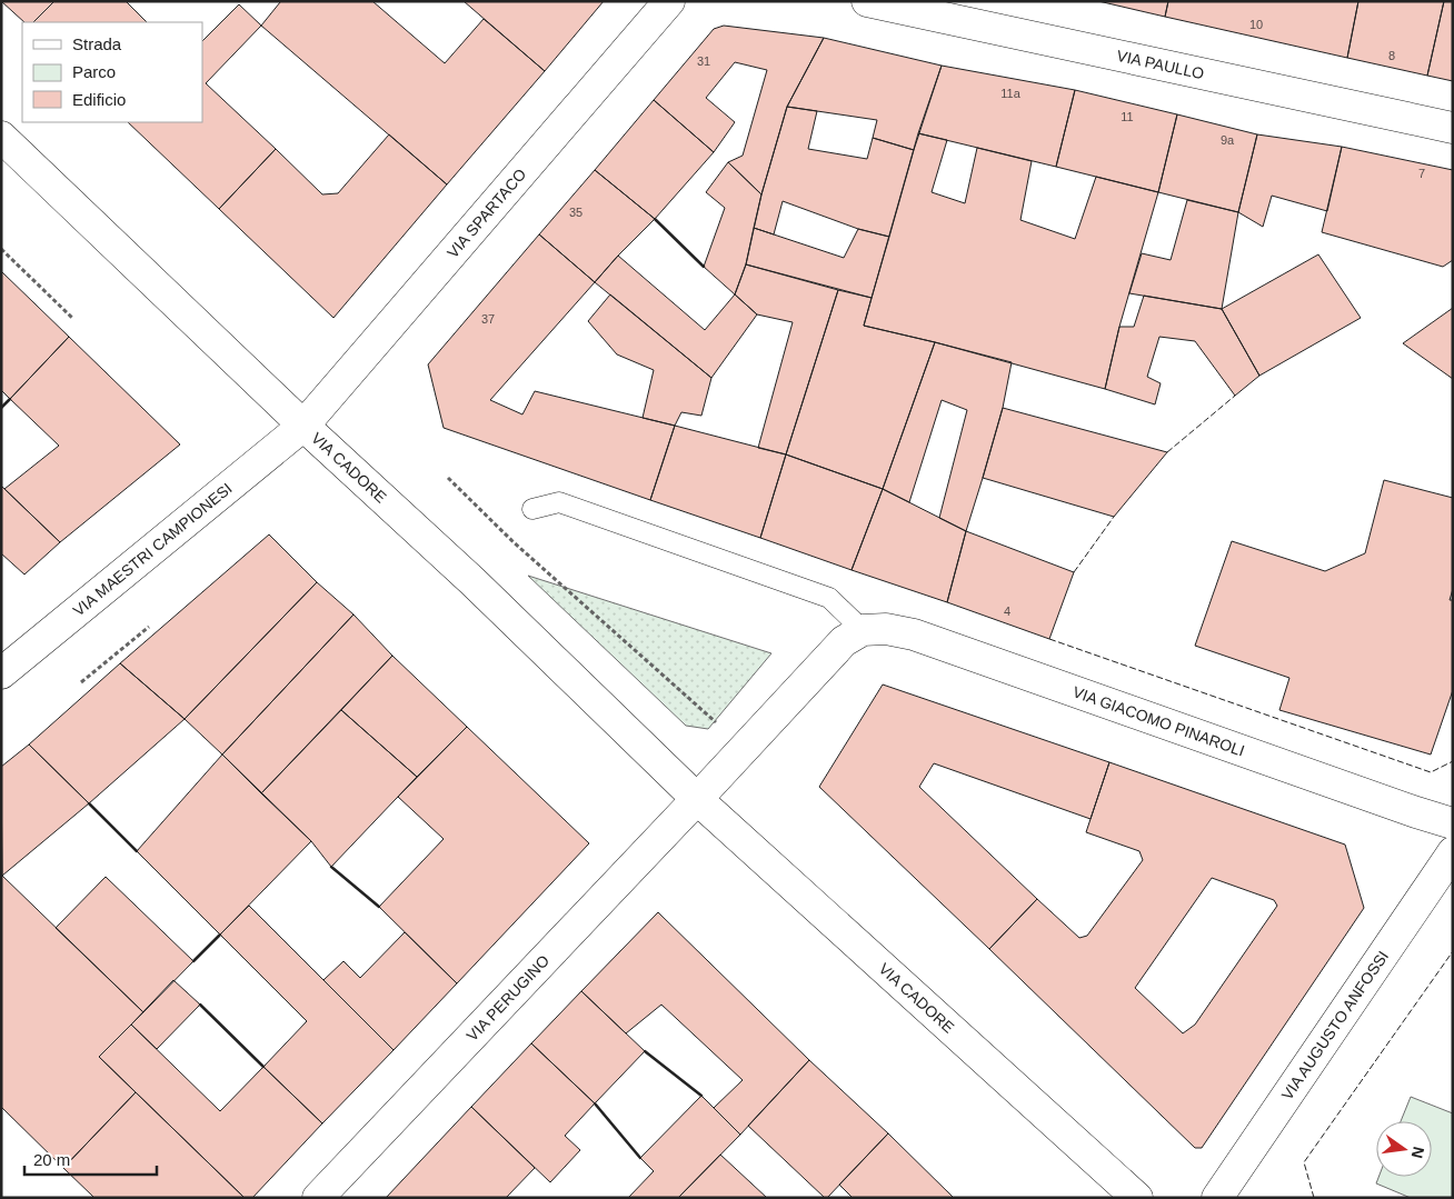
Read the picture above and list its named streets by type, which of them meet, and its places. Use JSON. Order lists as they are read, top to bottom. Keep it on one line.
{"streets":{"street":["VIA PAULLO","VIA SPARTACO","VIA CADORE","VIA MAESTRI CAMPIONESI","VIA GIACOMO PINAROLI","VIA PERUGINO","VIA AUGUSTO ANFOSSI"]},"crossings":[["VIA SPARTACO","VIA CADORE"],["VIA SPARTACO","VIA MAESTRI CAMPIONESI"],["VIA CADORE","VIA MAESTRI CAMPIONESI"],["VIA CADORE","VIA PERUGINO"]],"house_numbers":["10","8","31","11a","11","9a","7","35","37","4"],"legend":["Strada","Parco","Edificio"],"scale_bar":"20 m","north":"right"}
